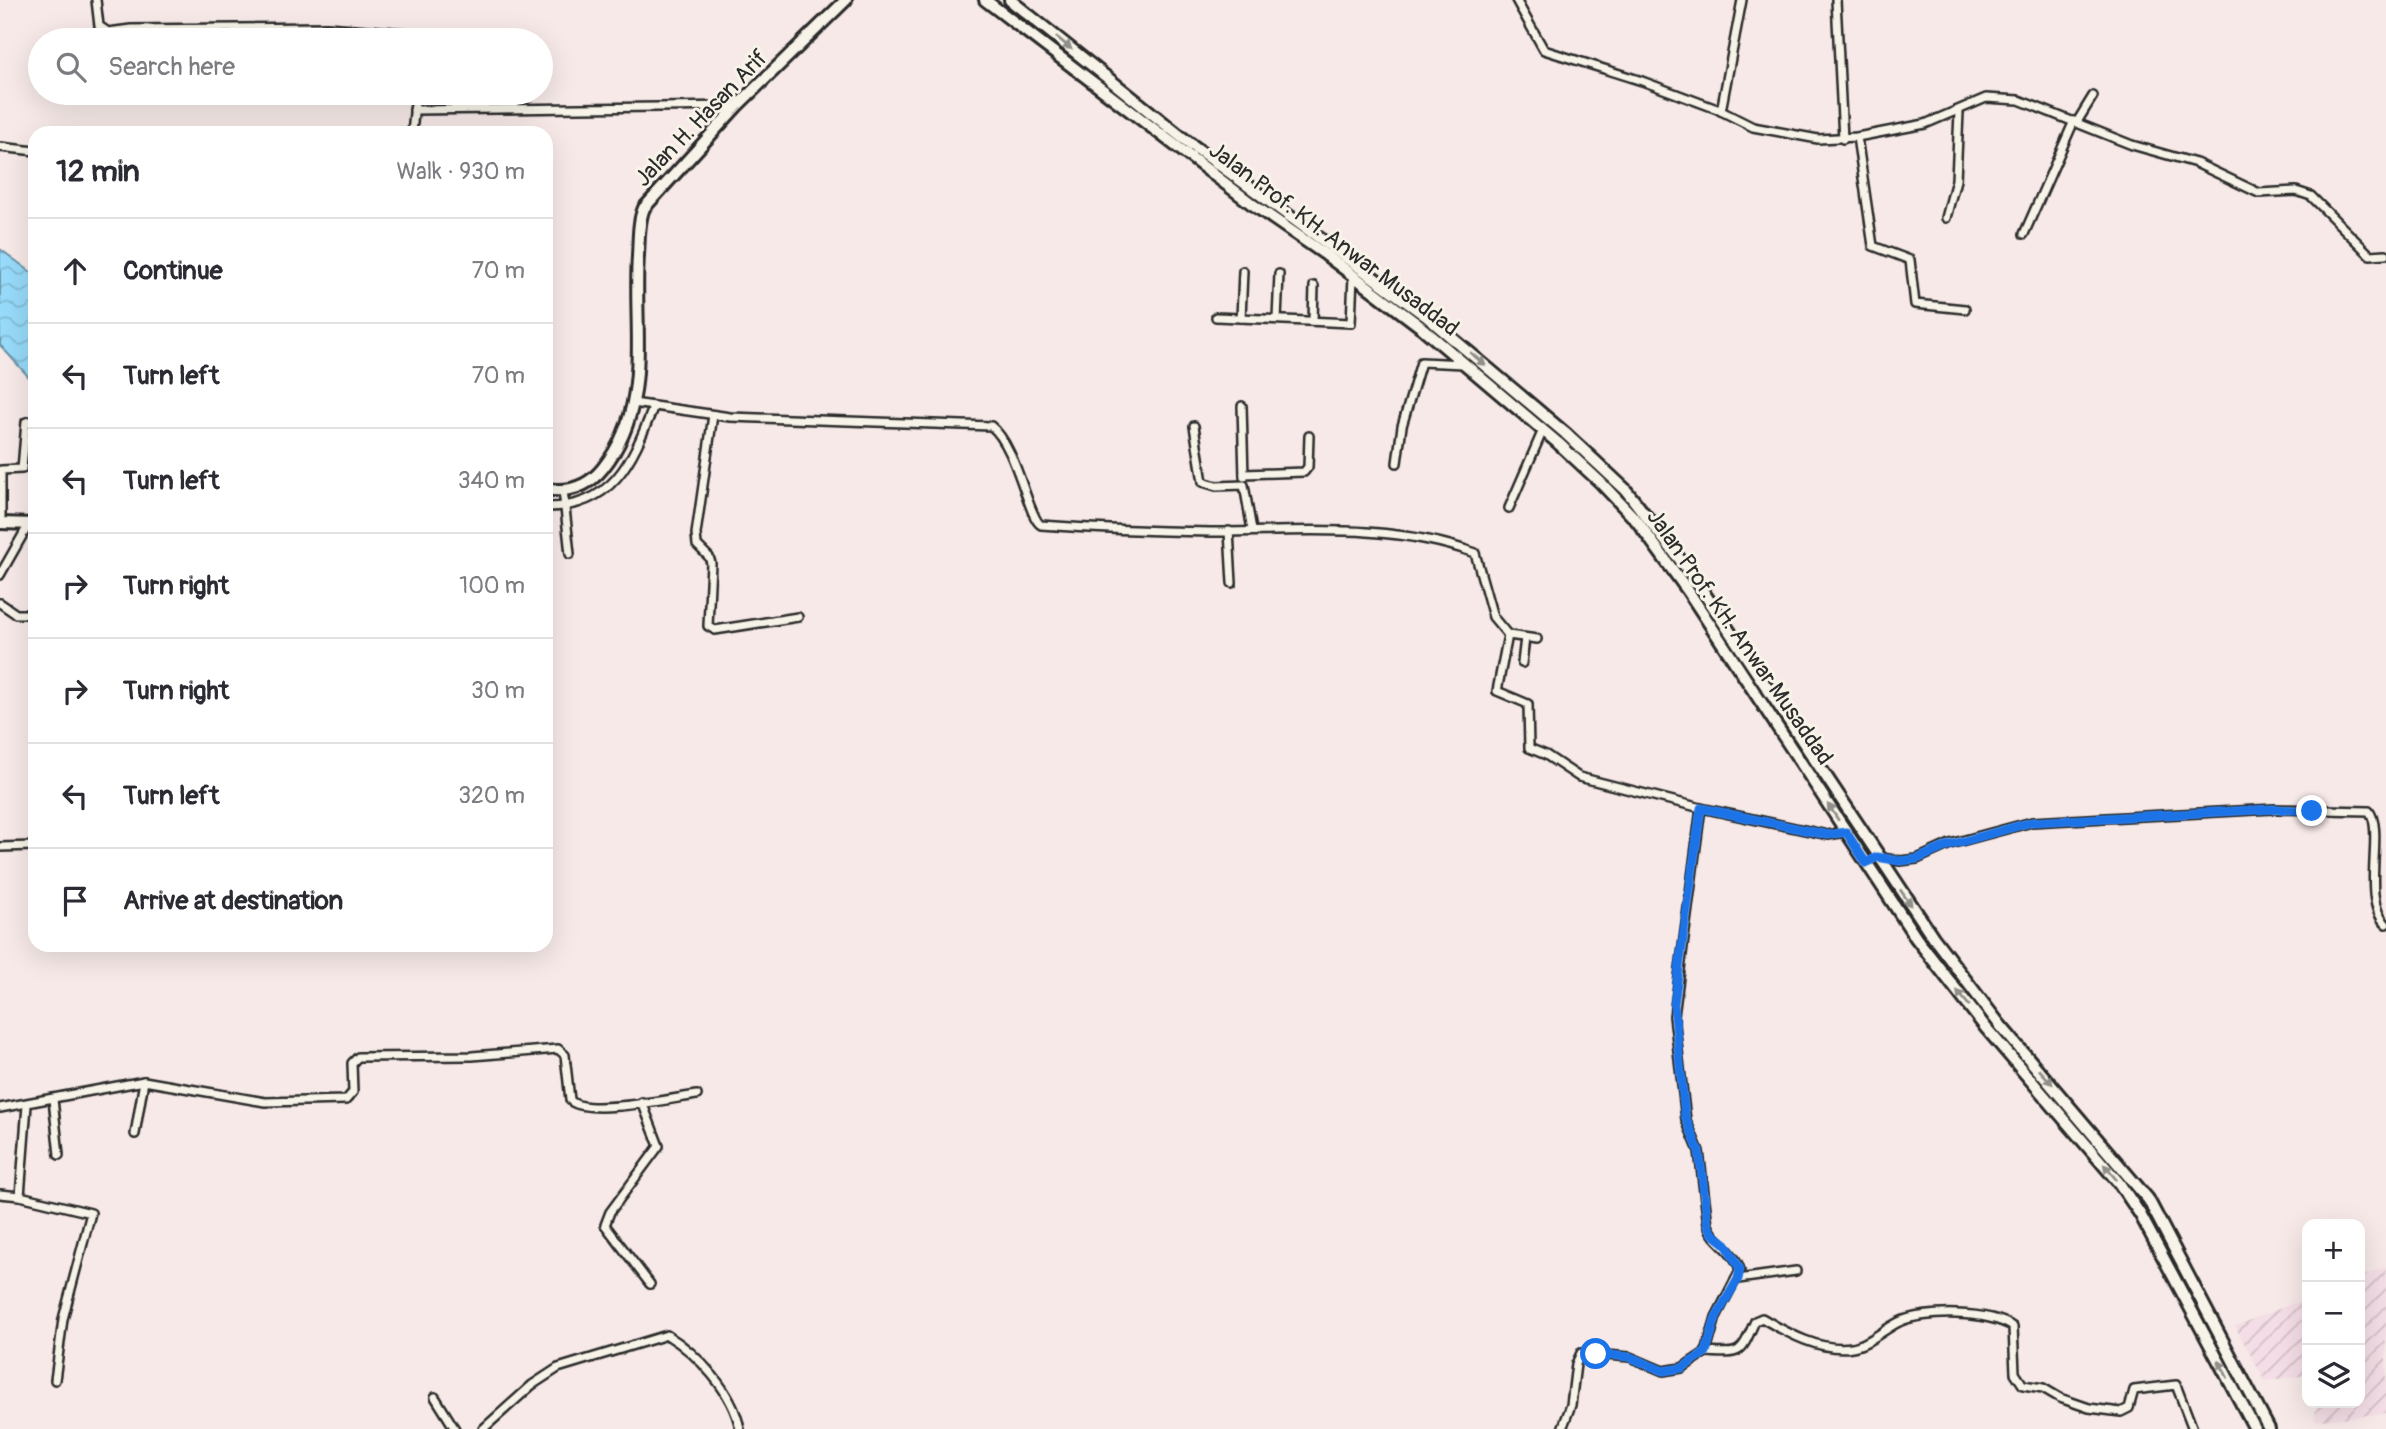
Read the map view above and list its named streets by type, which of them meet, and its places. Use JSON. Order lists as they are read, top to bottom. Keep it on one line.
{"streets":{"street":["Jalan H. Hasan Arif","Jalan Prof. KH. Anwar Musaddad"]},"page":{"search":"Search here","heading":["12 min","Walk · 930 m"],"list":[["Continue","70 m"],["Turn left","70 m"],["Turn left","340 m"],["Turn right","100 m"],["Turn right","30 m"],["Turn left","320 m"],"Arrive at destination"],"map_buttons":["+","−"]}}
